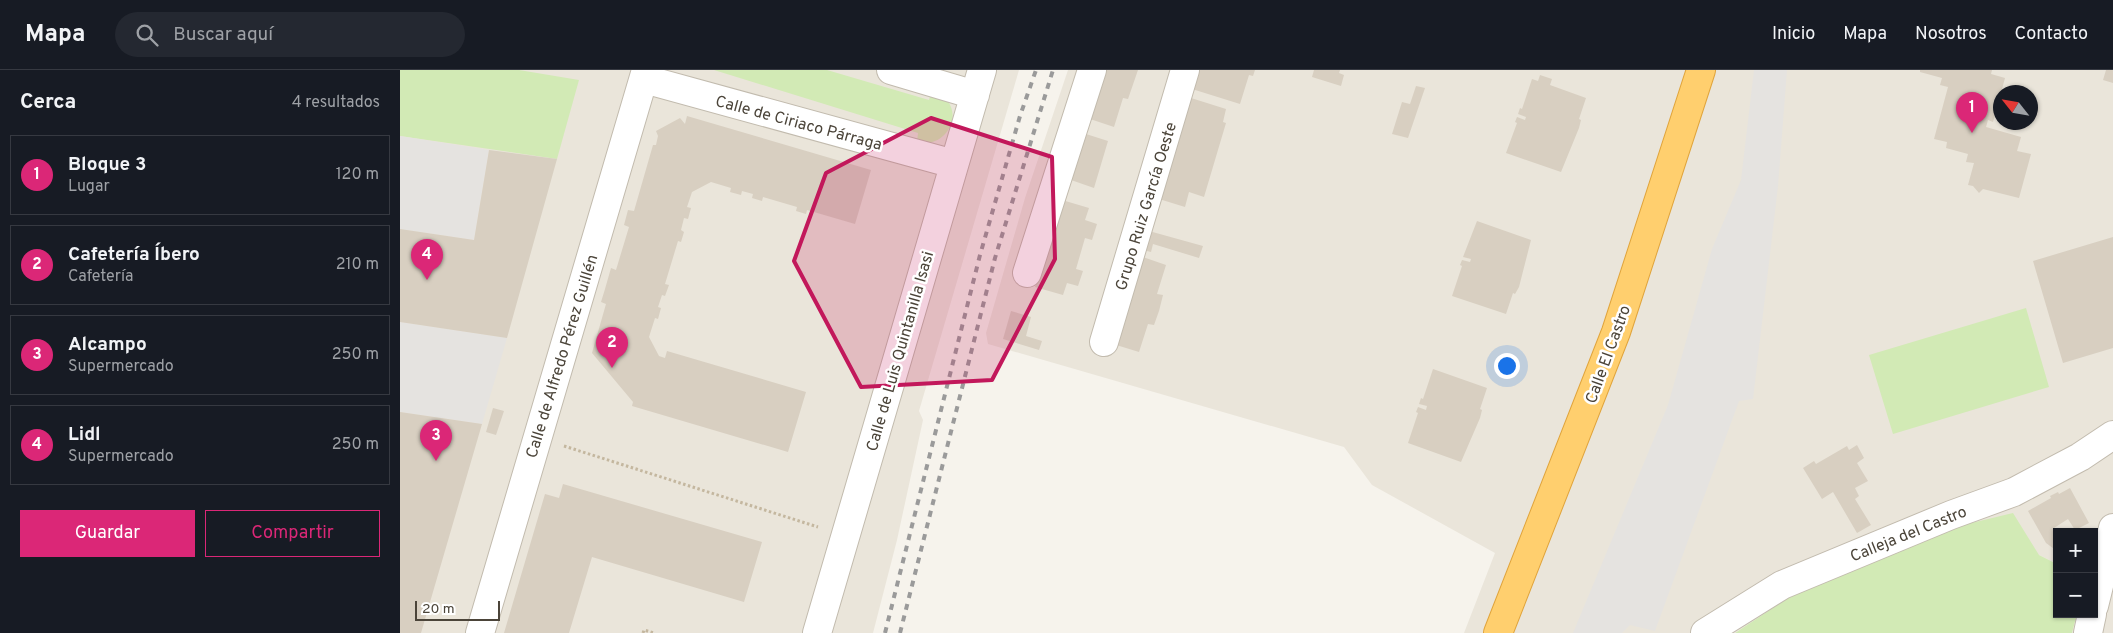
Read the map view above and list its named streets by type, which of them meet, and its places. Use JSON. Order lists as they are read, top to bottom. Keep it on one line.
{"streets":{"highway":["Calle El Castro"],"street":["Calle de Ciriaco Párraga","Grupo Ruiz García Oeste","Calle de Luis Quintanilla Isasi","Calle de Alfredo Pérez Guillén","Calleja del Castro"]},"crossings":[["Calle de Ciriaco Párraga","Calle de Luis Quintanilla Isasi"],["Calle de Ciriaco Párraga","Calle de Alfredo Pérez Guillén"]],"scale_bar":"20 m","north":"top left","page":{"header":"Mapa","search":"Buscar aquí","nav":["Inicio","Mapa","Nosotros","Contacto"],"heading":["Cerca","4 resultados"],"pins":["1","4","2","3"],"list":[{"mark":"1","name":"Bloque 3","note":"Lugar","value":"120 m"},{"mark":"2","name":"Cafetería Íbero","note":"Cafetería","value":"210 m"},{"mark":"3","name":"Alcampo","note":"Supermercado","value":"250 m"},{"mark":"4","name":"Lidl","note":"Supermercado","value":"250 m"}],"buttons":["Guardar","Compartir"],"map_buttons":["+","−"],"scale":"20 m"}}
